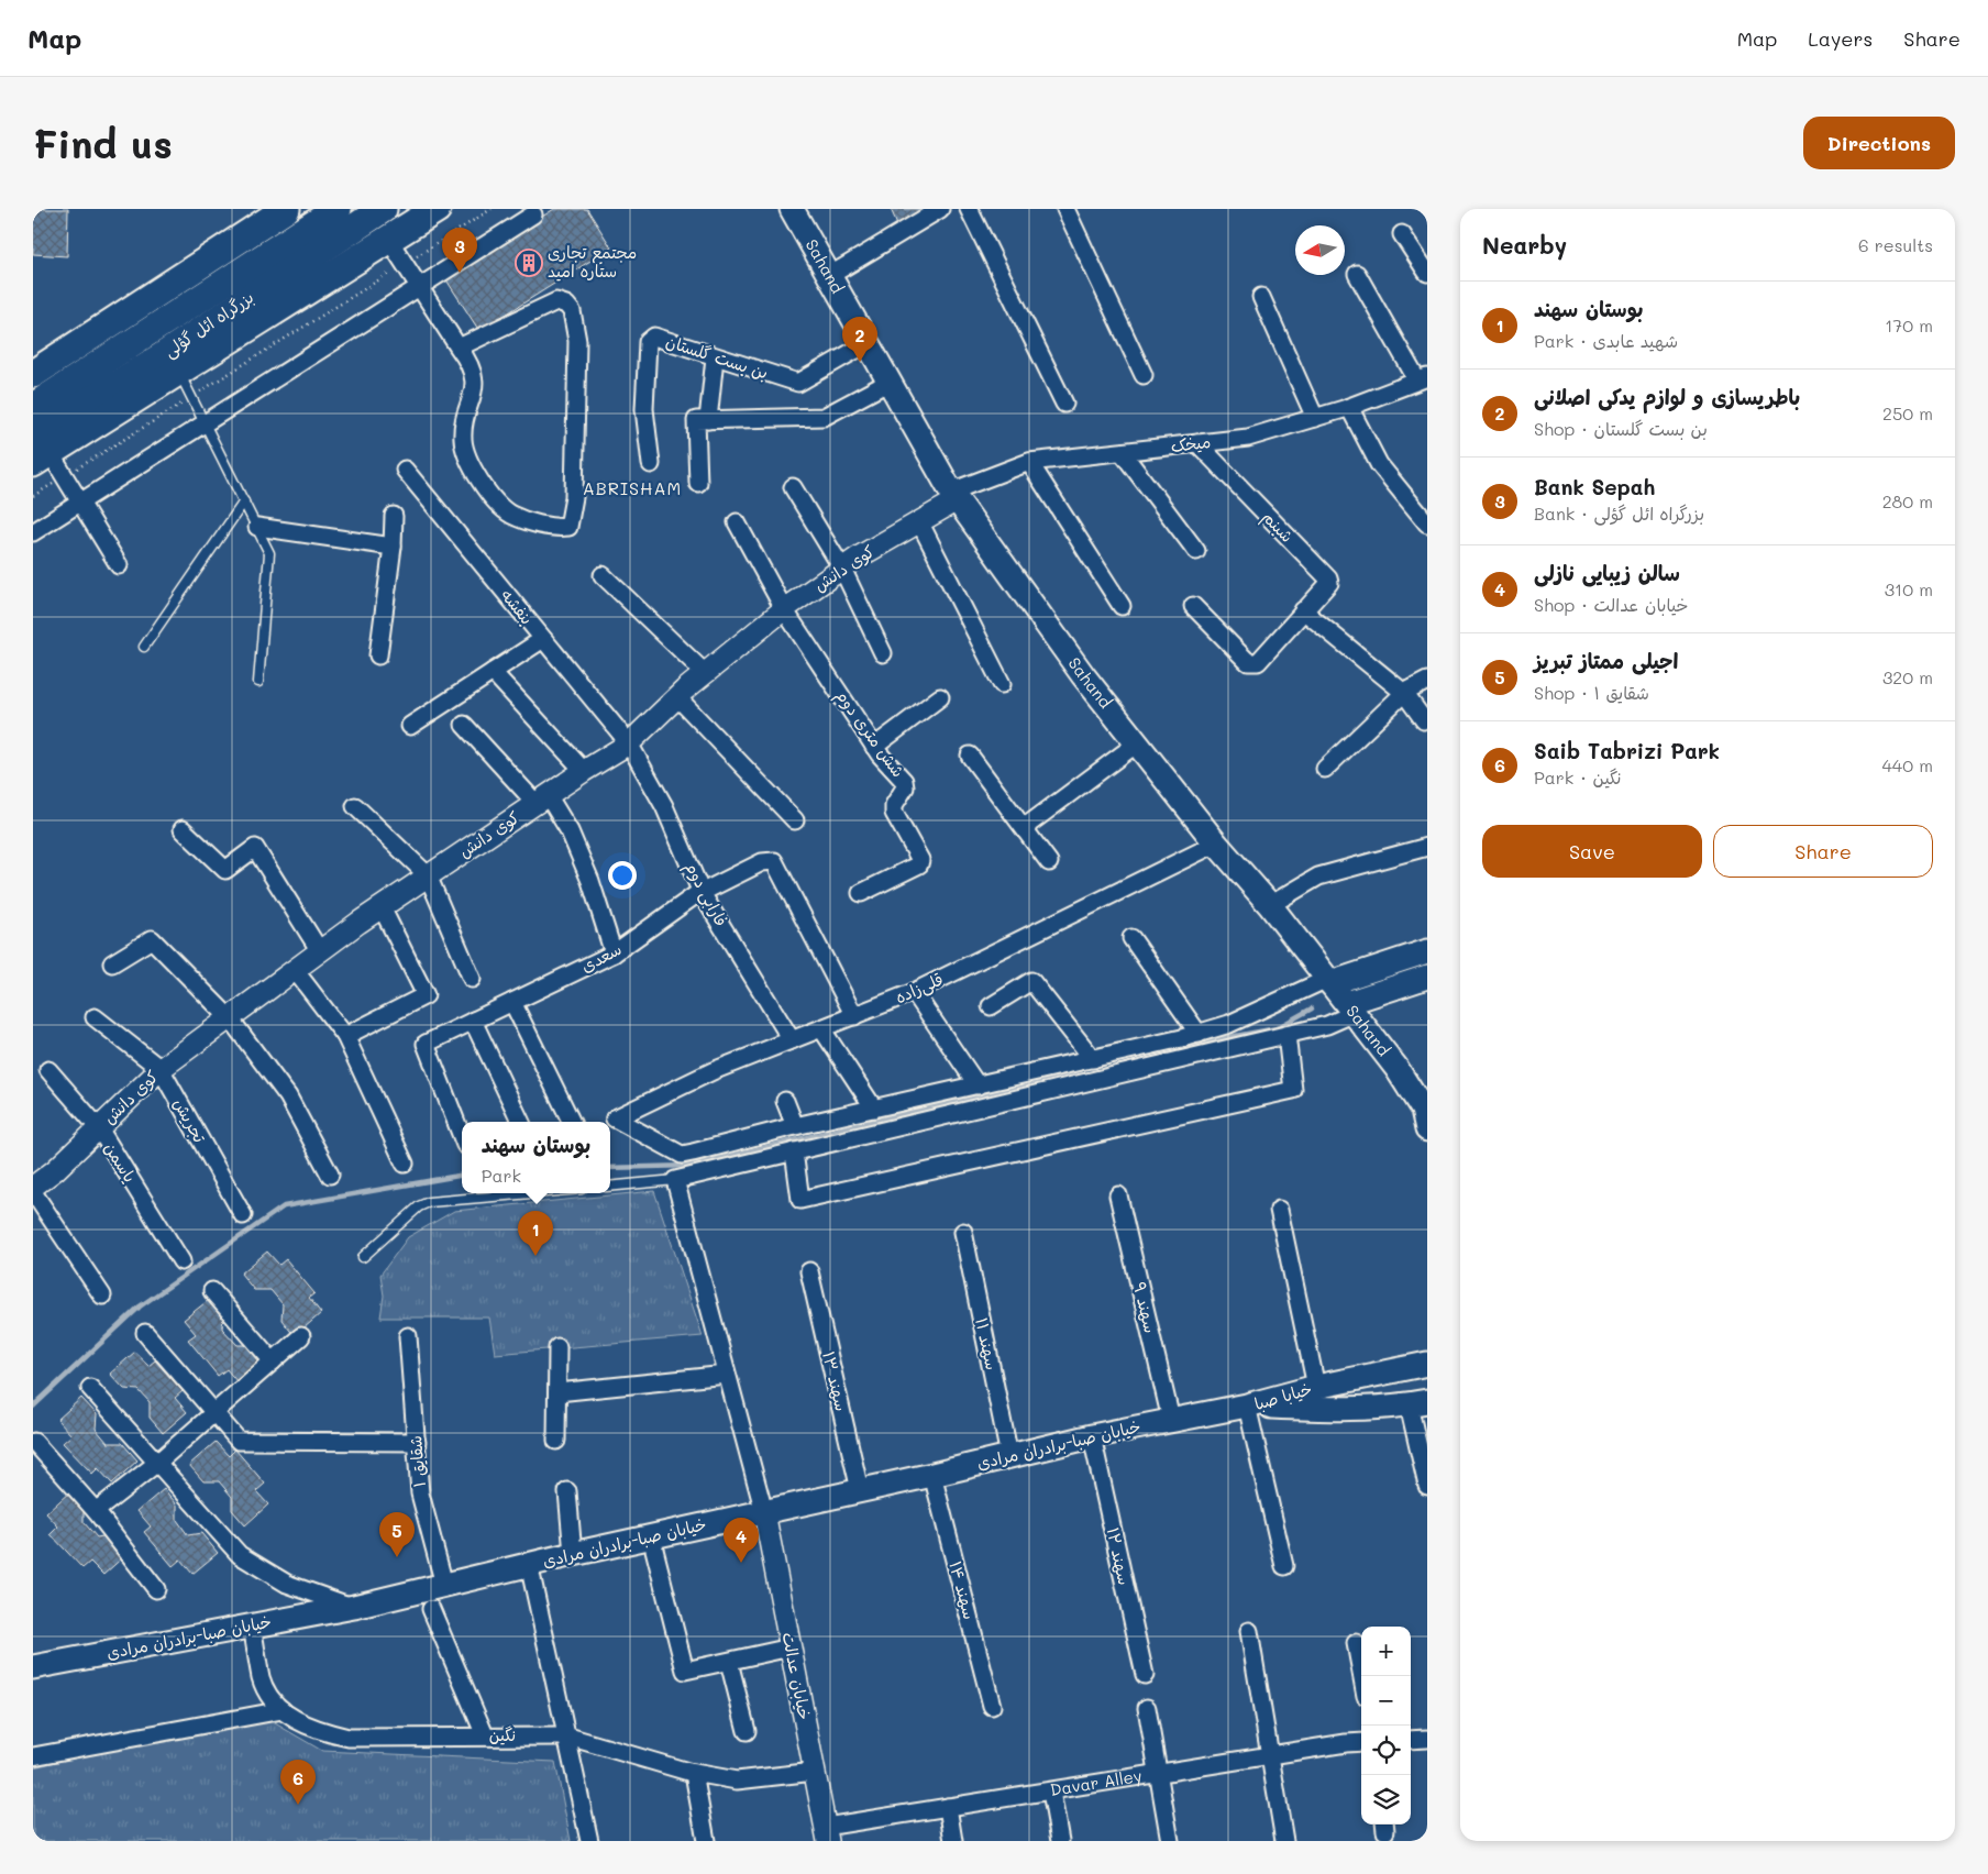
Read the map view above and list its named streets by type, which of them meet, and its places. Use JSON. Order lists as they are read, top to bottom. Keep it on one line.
{"streets":{"highway":["بزرگراه ائل گؤلی"],"main road":["Sahand","خیابا صبا","خیابان صبا-برادران مرادی"],"street":["بن بست گلستان","میخک","شبنم","کوی دانش","بنفشه","شش متری دوم","فارابی دوم","سعدی","قلی‌زاده","تجریش","یاسمن","سهند ۹","سهند ۱۱","سهند ۱۳","شقایق ۱","سهند ۱۲","سهند ۱۴","خیابان عدالت","نگین","Davar Alley"]},"crossings":[["Sahand","بن بست گلستان"],["Sahand","میخک"],["Sahand","کوی دانش"],["Sahand","قلی‌زاده"],["میخک","شبنم"],["میخک","کوی دانش"],["کوی دانش","بنفشه"],["کوی دانش","شش متری دوم"],["کوی دانش","فارابی دوم"],["کوی دانش","تجریش"],["کوی دانش","یاسمن"],["بنفشه","فارابی دوم"],["فارابی دوم","سعدی"],["فارابی دوم","قلی‌زاده"],["سعدی","قلی‌زاده"],["سهند ۹","خیابان صبا-برادران مرادی"],["سهند ۱۱","خیابان صبا-برادران مرادی"],["سهند ۱۳","خیابان صبا-برادران مرادی"],["خیابا صبا","خیابان صبا-برادران مرادی"],["خیابان صبا-برادران مرادی","شقایق ۱"],["خیابان صبا-برادران مرادی","سهند ۱۲"],["خیابان صبا-برادران مرادی","سهند ۱۴"],["خیابان صبا-برادران مرادی","خیابان عدالت"],["خیابان صبا-برادران مرادی","نگین"],["خیابان عدالت","نگین"],["خیابان عدالت","Davar Alley"]],"districts":["ABRISHAM"],"places":{"building":["مجتمع تجاری ستاره امید"]},"north":"left","page":{"header":"Map","nav":["Map","Layers","Share"],"buttons":["Directions",["Save","Share"]],"title":"Find us","heading":["Nearby","6 results"],"pins":["3","2","1","5","4","6"],"list":[{"mark":"1","name":"بوستان سهند","note":"Park · شهید عابدی","value":"170 m"},{"mark":"2","name":"باطریسازی و لوازم یدکی اصلانی","note":"Shop · بن بست گلستان","value":"250 m"},{"mark":"3","name":"Bank Sepah","note":"Bank · بزرگراه ائل گؤلی","value":"280 m"},{"mark":"4","name":"سالن زیبایی نازلی","note":"Shop · خیابان عدالت","value":"310 m"},{"mark":"5","name":"اجیلی ممتاز تبریز","note":"Shop · شقایق ۱","value":"320 m"},{"mark":"6","name":"Saib Tabrizi Park","note":"Park · نگین","value":"440 m"}],"popup":["بوستان سهند","Park"],"map_buttons":["+","−"]}}
